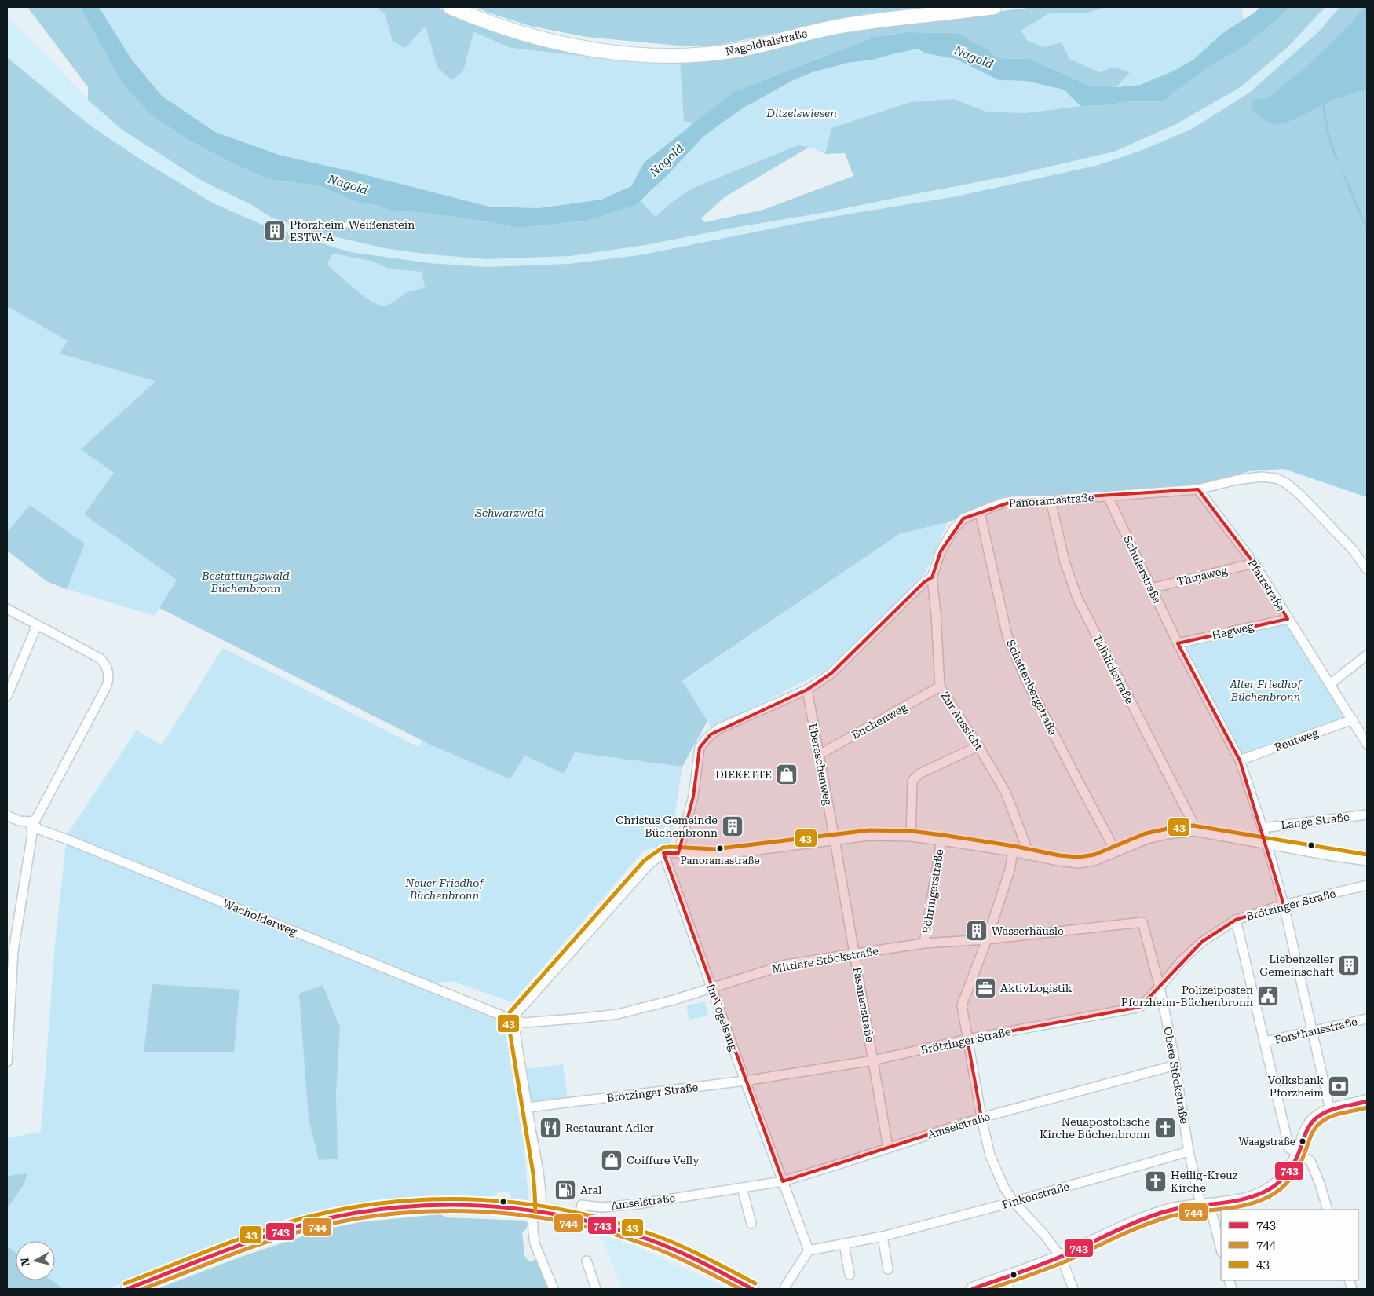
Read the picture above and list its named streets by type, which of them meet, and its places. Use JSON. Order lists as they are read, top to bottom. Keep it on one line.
{"streets":{"main road":["Nagoldtalstraße"],"street":["Panoramastraße","Schulerstraße","Thujaweg","Pfarrstraße","Hagweg","Talblickstraße","Schattenbergstraße","Buchenweg","Zur Aussicht","Reutweg","Ebereschenweg","Lange Straße","Böhringerstraße","Brötzinger Straße","Wacholderweg","Mittlere Stöckstraße","Fasanenstraße","Im Vogelsang","Forsthausstraße","Obere Stöckstraße","Amselstraße","Finkenstraße"]},"crossings":[["Panoramastraße","Schulerstraße"],["Panoramastraße","Pfarrstraße"],["Panoramastraße","Talblickstraße"],["Panoramastraße","Schattenbergstraße"],["Panoramastraße","Zur Aussicht"],["Schulerstraße","Thujaweg"],["Schulerstraße","Hagweg"],["Schulerstraße","Reutweg"],["Schulerstraße","Lange Straße"],["Schulerstraße","Brötzinger Straße"],["Schulerstraße","Forsthausstraße"],["Thujaweg","Pfarrstraße"],["Pfarrstraße","Hagweg"],["Pfarrstraße","Reutweg"],["Buchenweg","Zur Aussicht"],["Buchenweg","Ebereschenweg"],["Ebereschenweg","Fasanenstraße"],["Böhringerstraße","Mittlere Stöckstraße"],["Brötzinger Straße","Fasanenstraße"],["Brötzinger Straße","Im Vogelsang"],["Brötzinger Straße","Obere Stöckstraße"],["Wacholderweg","Mittlere Stöckstraße"],["Mittlere Stöckstraße","Fasanenstraße"],["Mittlere Stöckstraße","Im Vogelsang"],["Mittlere Stöckstraße","Obere Stöckstraße"],["Fasanenstraße","Amselstraße"],["Im Vogelsang","Amselstraße"],["Obere Stöckstraße","Amselstraße"],["Obere Stöckstraße","Finkenstraße"]],"water":["Nagold"],"parks":["Ditzelswiesen","Schwarzwald","Bestattungswald Büchenbronn","Alter Friedhof Büchenbronn","Neuer Friedhof Büchenbronn"],"places":{"building":["Pforzheim-Weißenstein ESTW-A","Christus Gemeinde Büchenbronn","Wasserhäusle","Liebenzeller Gemeinschaft"],"shop":["DIEKETTE","Coiffure Velly"],"other":["Panoramastraße","Waagstraße"],"office":["AktivLogistik"],"public building":["Polizeiposten Pforzheim-Büchenbronn"],"bank":["Volksbank Pforzheim"],"restaurant":["Restaurant Adler"],"church":["Neuapostolische Kirche Büchenbronn","Heilig-Kreuz Kirche"],"fuel station":["Aral"]},"lines":["transit line 43","transit line 743","transit line 744"],"legend":["743","744","43"],"north":"left"}
